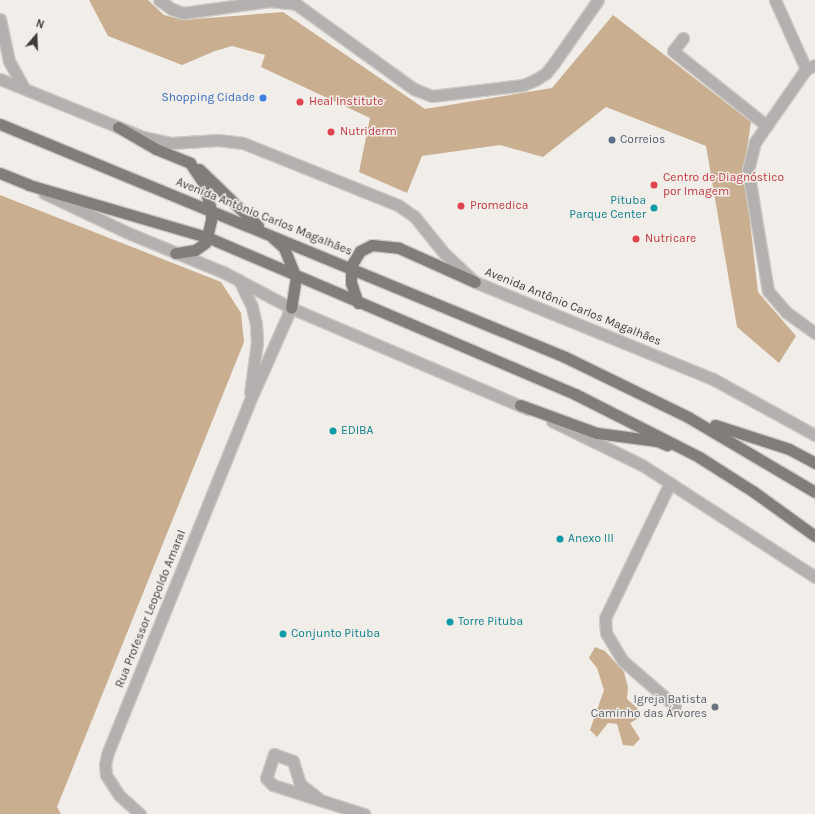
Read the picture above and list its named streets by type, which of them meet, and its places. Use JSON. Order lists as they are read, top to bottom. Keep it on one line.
{"streets":{"main road":["Avenida Antônio Carlos Magalhães"],"street":["Rua Professor Leopoldo Amaral"]},"places":["Shopping Cidade","Heal Institute","Nutriderm","Correios","Centro de Diagnóstico por Imagem","Promedica","Pituba Parque Center","Nutricare","EDIBA","Anexo III","Torre Pituba","Conjunto Pituba","Igreja Batista Caminho das Árvores"],"north":"top"}
